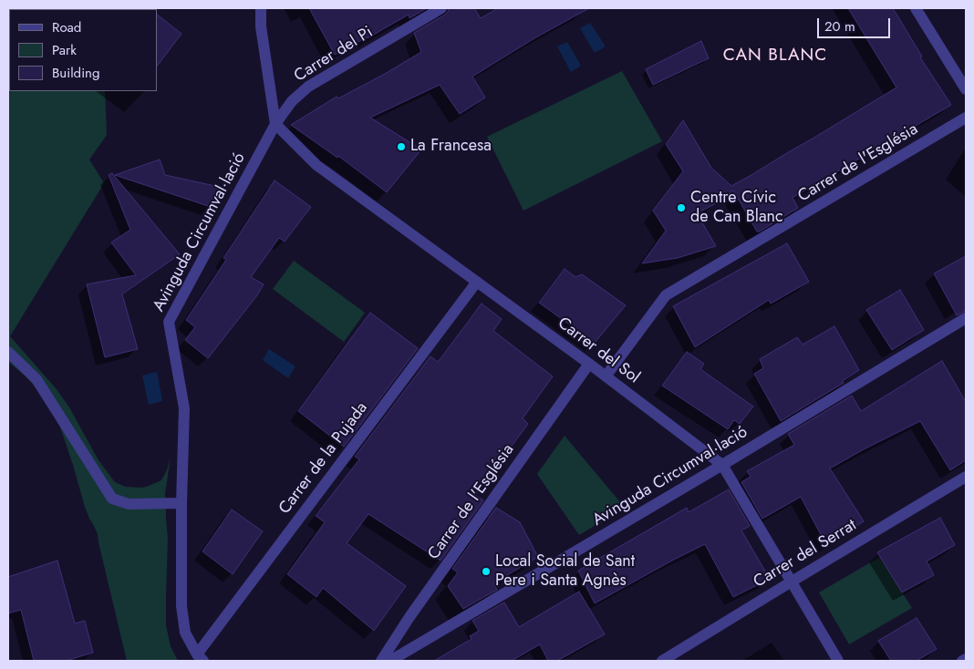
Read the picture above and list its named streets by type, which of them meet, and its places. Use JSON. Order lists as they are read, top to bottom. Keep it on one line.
{"streets":{"street":["Carrer del Pi","Carrer de l'Església","Avinguda Circumval·lació","Carrer del Sol","Carrer de la Pujada","Carrer del Serrat"]},"crossings":[["Carrer del Pi","Avinguda Circumval·lació"],["Carrer del Pi","Carrer del Sol"],["Carrer de l'Església","Carrer del Sol"],["Avinguda Circumval·lació","Carrer del Sol"],["Avinguda Circumval·lació","Carrer de la Pujada"],["Carrer del Sol","Carrer de la Pujada"],["Carrer del Sol","Carrer del Serrat"]],"districts":["CAN BLANC"],"places":["La Francesa","Centre Cívic de Can Blanc","Local Social de Sant Pere i Santa Agnès"],"legend":["Road","Park","Building"],"scale_bar":"20 m"}
